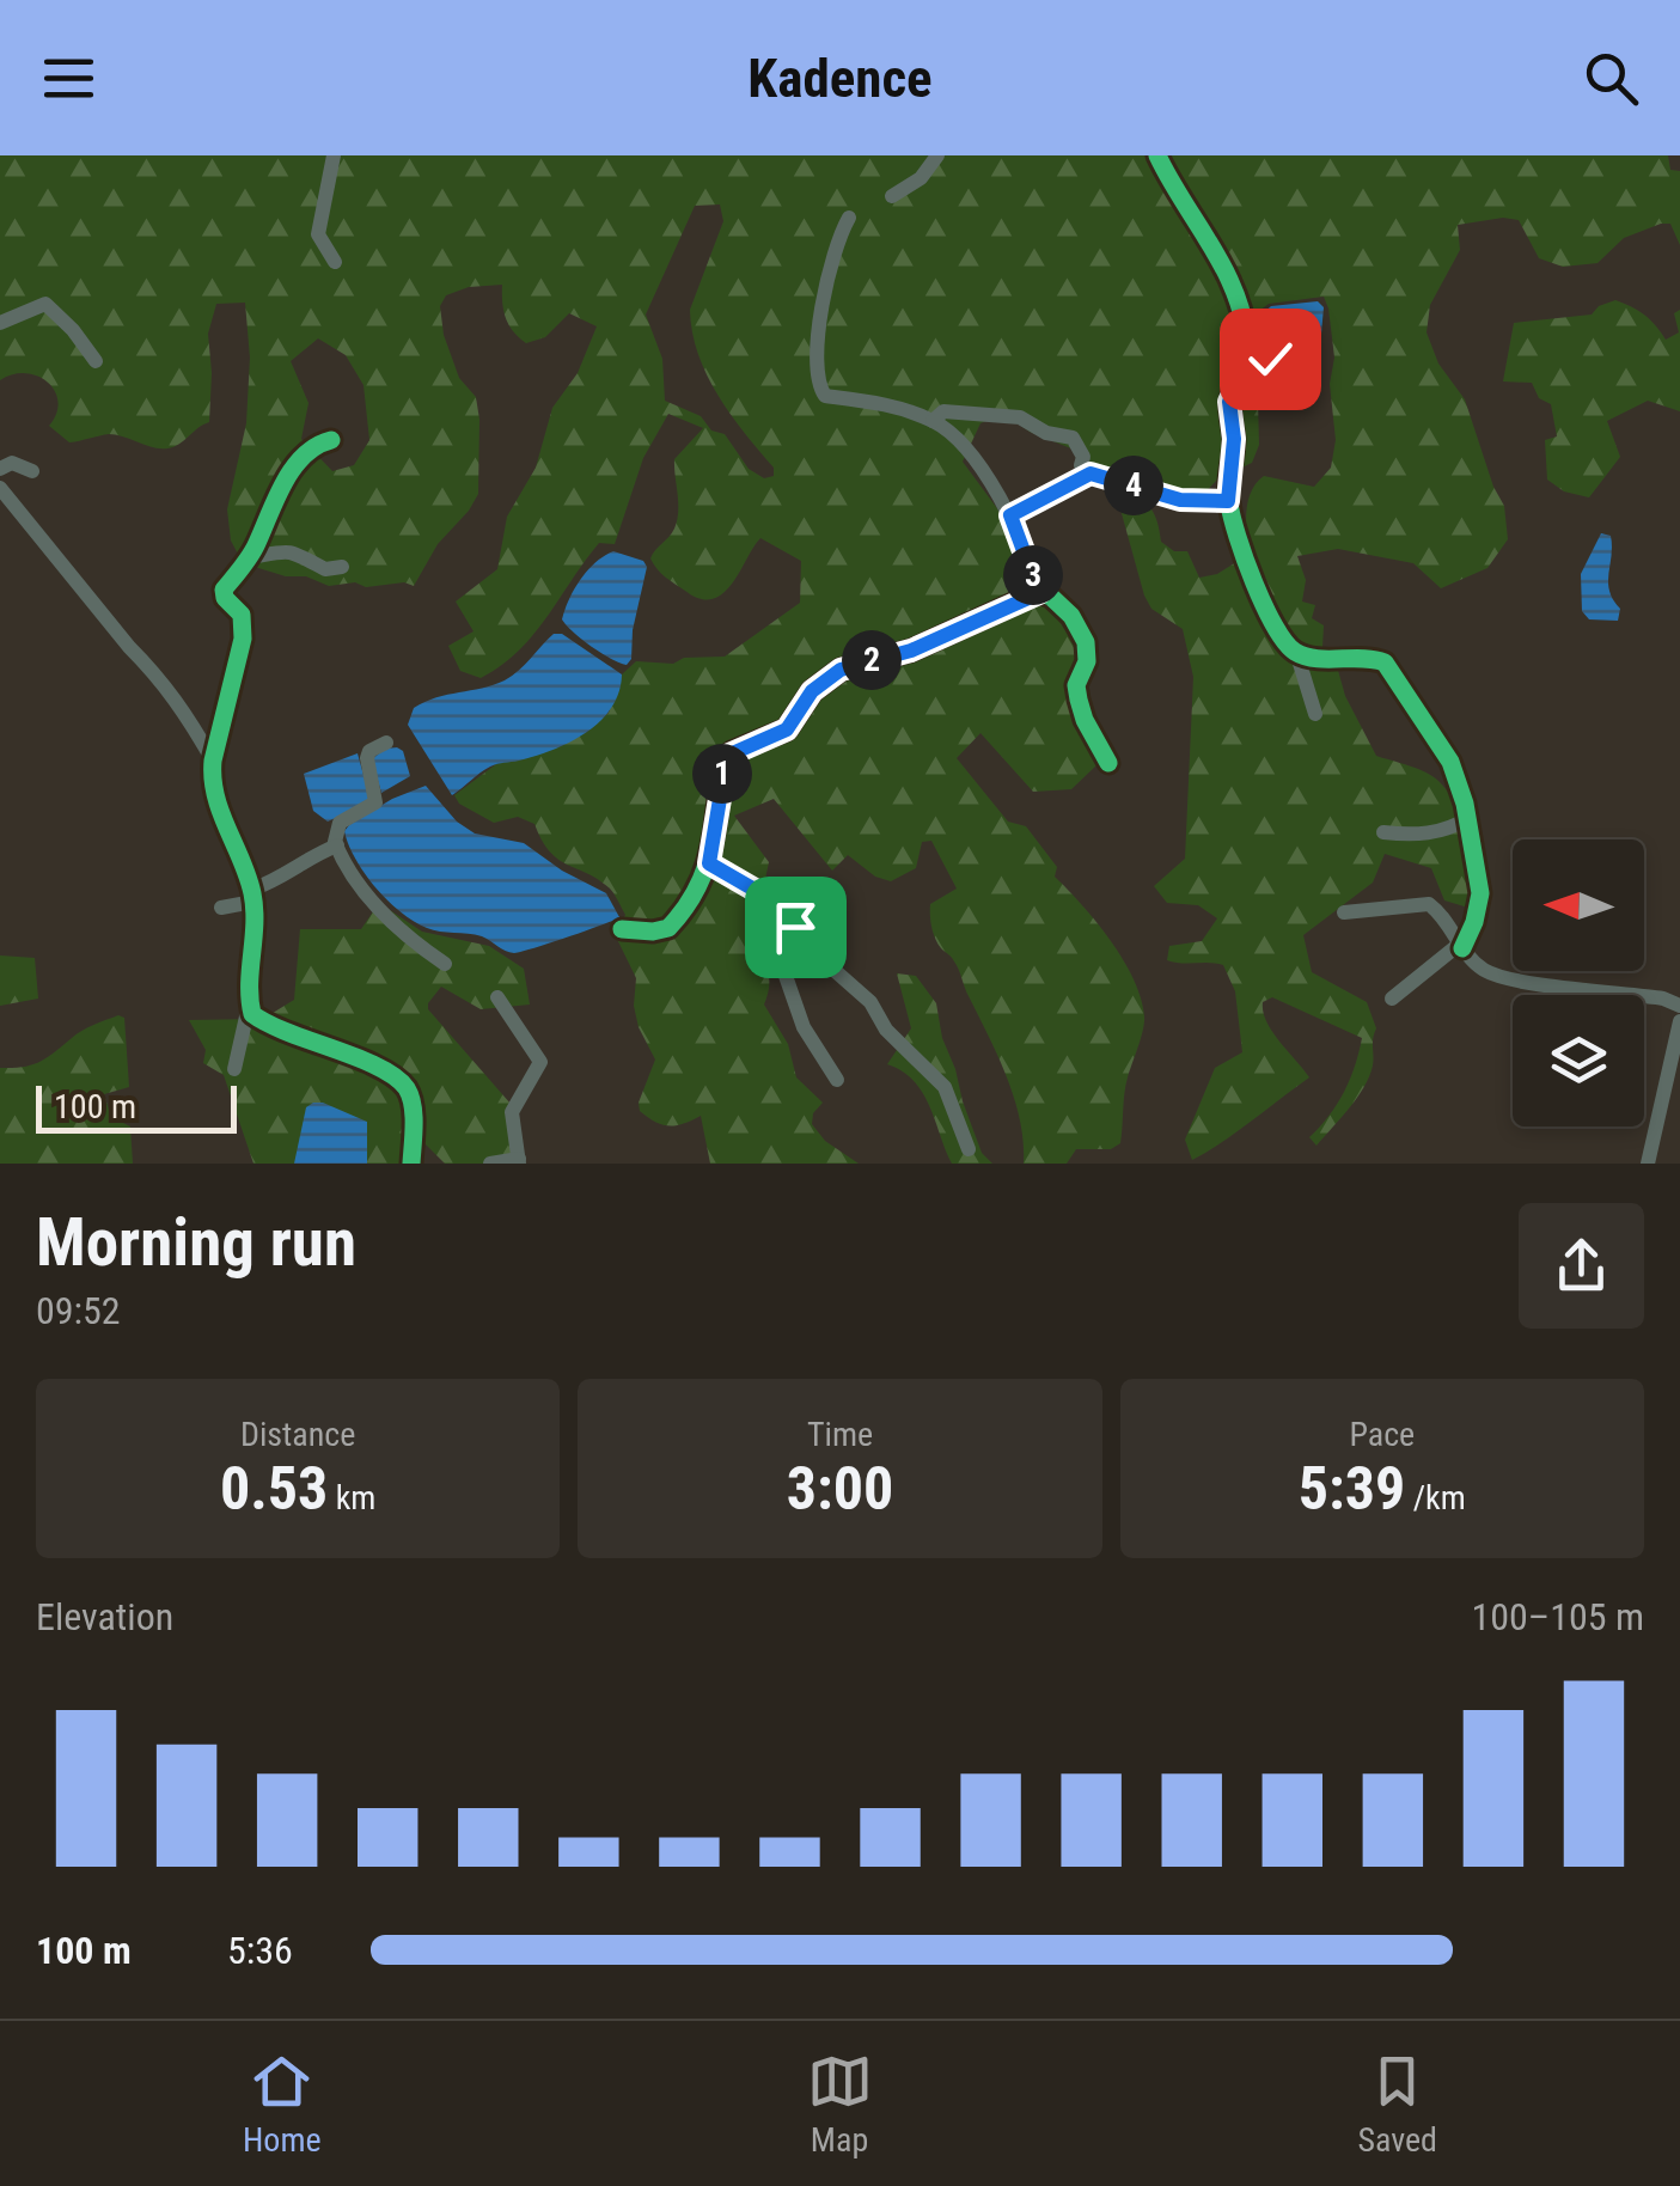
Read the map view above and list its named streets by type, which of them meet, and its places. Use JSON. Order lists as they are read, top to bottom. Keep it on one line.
{"scale_bar":"100 m","north":"left","page":{"header":"Kadence","pins":["4","3","2","1"],"scale":"100 m","heading":["Morning run","09:52"],"stats":[["Distance","0.53 km"],["Time","3:00"],["Pace","5:39 /km"]],"chart":["Elevation","100–105 m"],"list":[{"name":"100 m","note":"5:36"}],"tabs":["Home","Map","Saved"]}}
